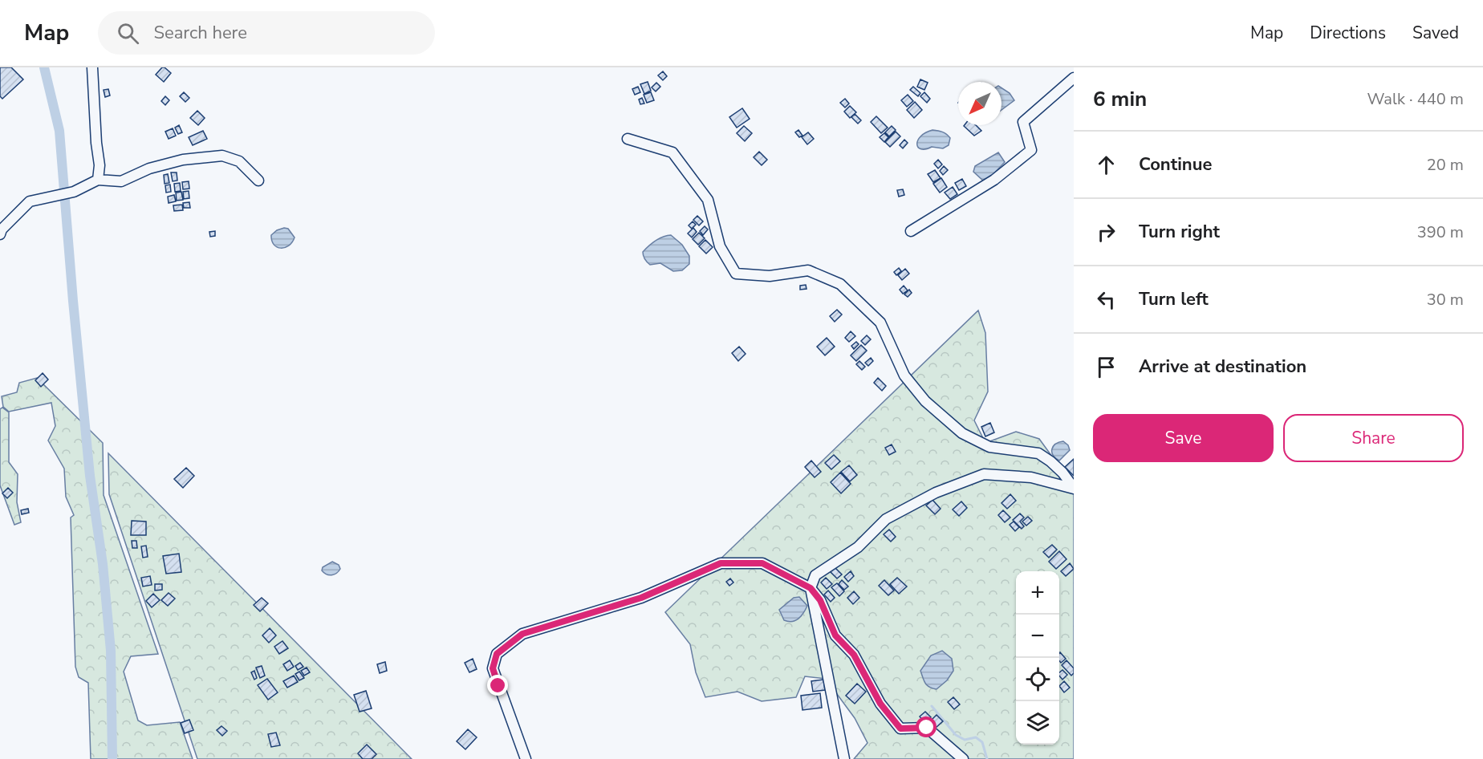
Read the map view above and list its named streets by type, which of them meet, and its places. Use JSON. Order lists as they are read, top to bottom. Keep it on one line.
{"north":"bottom left","page":{"header":"Map","search":"Search here","nav":["Map","Directions","Saved"],"heading":["6 min","Walk · 440 m"],"list":[["Continue","20 m"],["Turn right","390 m"],["Turn left","30 m"],"Arrive at destination"],"buttons":["Save","Share"],"map_buttons":["+","−"]}}
